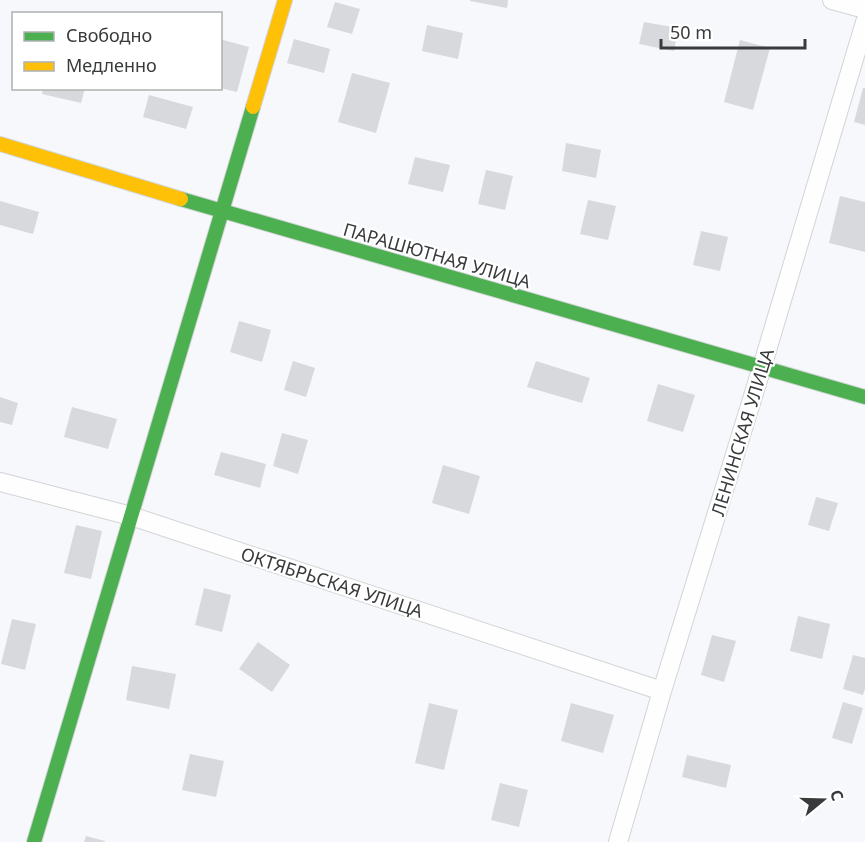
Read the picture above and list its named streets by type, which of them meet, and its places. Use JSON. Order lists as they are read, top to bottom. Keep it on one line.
{"streets":{"street":["ПАРАШЮТНАЯ УЛИЦА","ЛЕНИНСКАЯ УЛИЦА","ОКТЯБРЬСКАЯ УЛИЦА"]},"crossings":[["ПАРАШЮТНАЯ УЛИЦА","ЛЕНИНСКАЯ УЛИЦА"],["ЛЕНИНСКАЯ УЛИЦА","ОКТЯБРЬСКАЯ УЛИЦА"]],"legend":["Свободно","Медленно"],"scale_bar":"50 m","north":"right"}
